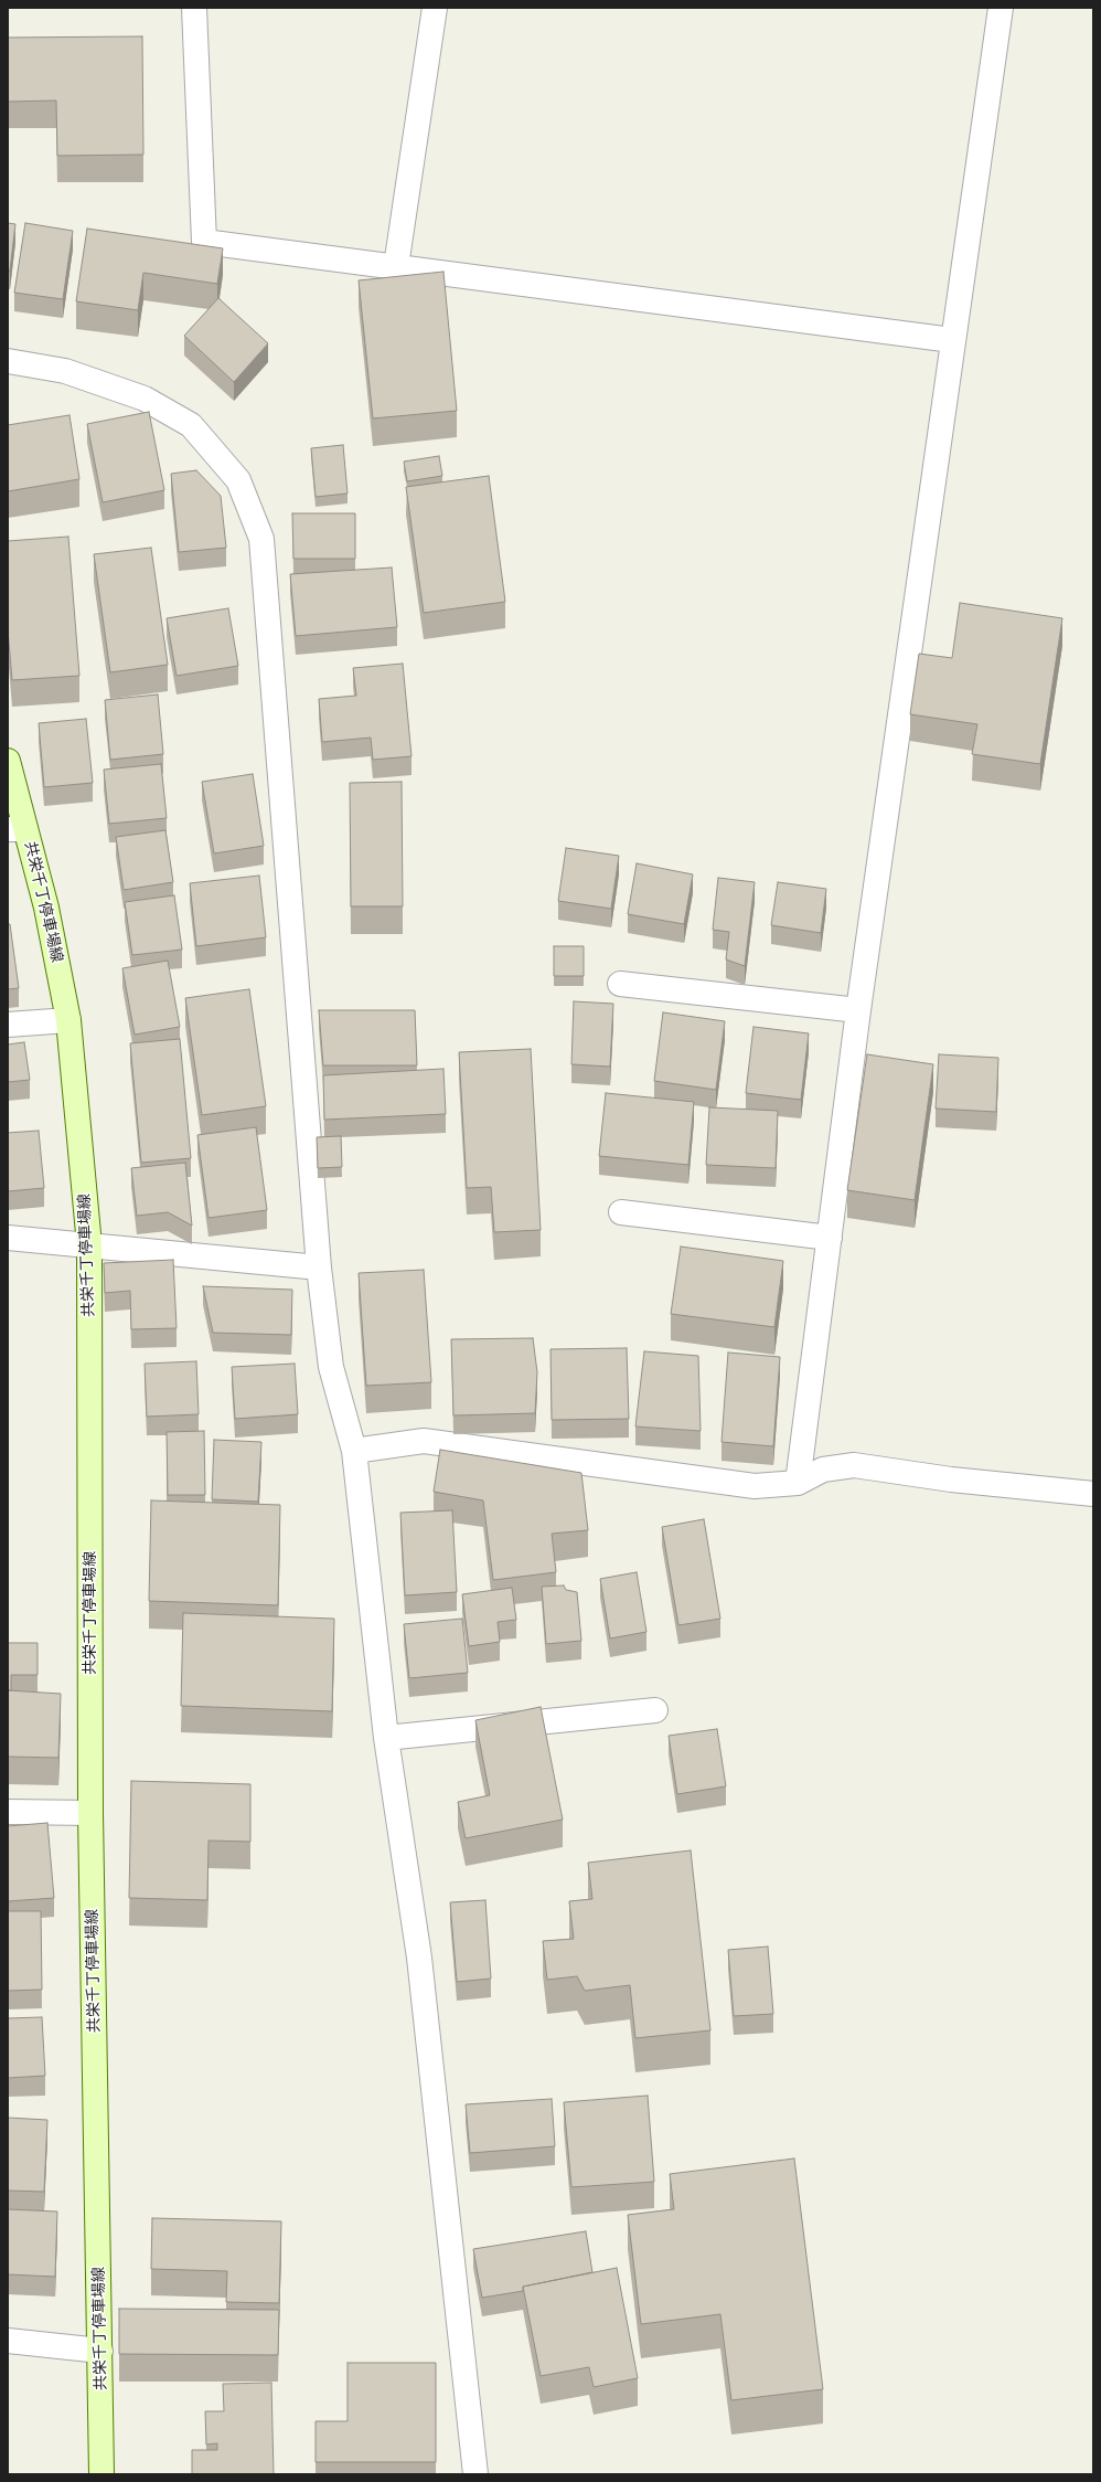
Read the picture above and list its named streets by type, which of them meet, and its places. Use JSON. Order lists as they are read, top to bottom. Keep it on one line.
{"streets":{"main road":["共栄千丁停車場線"]}}
